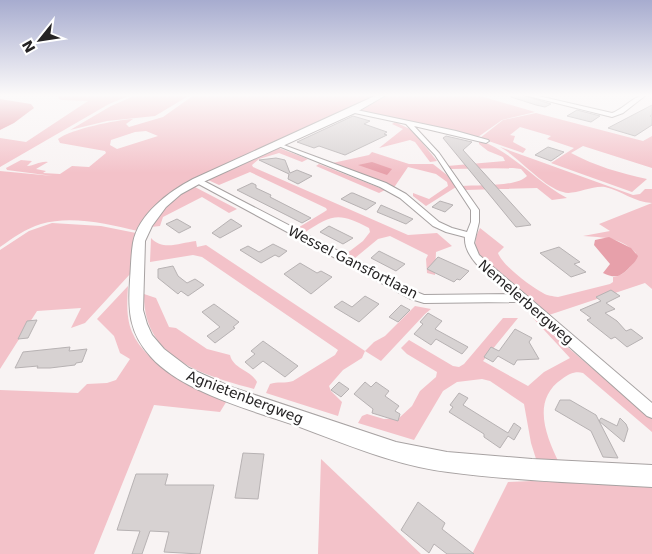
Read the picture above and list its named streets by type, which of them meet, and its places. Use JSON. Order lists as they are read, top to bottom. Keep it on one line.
{"streets":{"street":["Wessel Gansfortlaan","Nemelerbergweg","Agnietenbergweg"]},"crossings":[["Wessel Gansfortlaan","Nemelerbergweg"],["Wessel Gansfortlaan","Agnietenbergweg"]],"north":"bottom left"}
